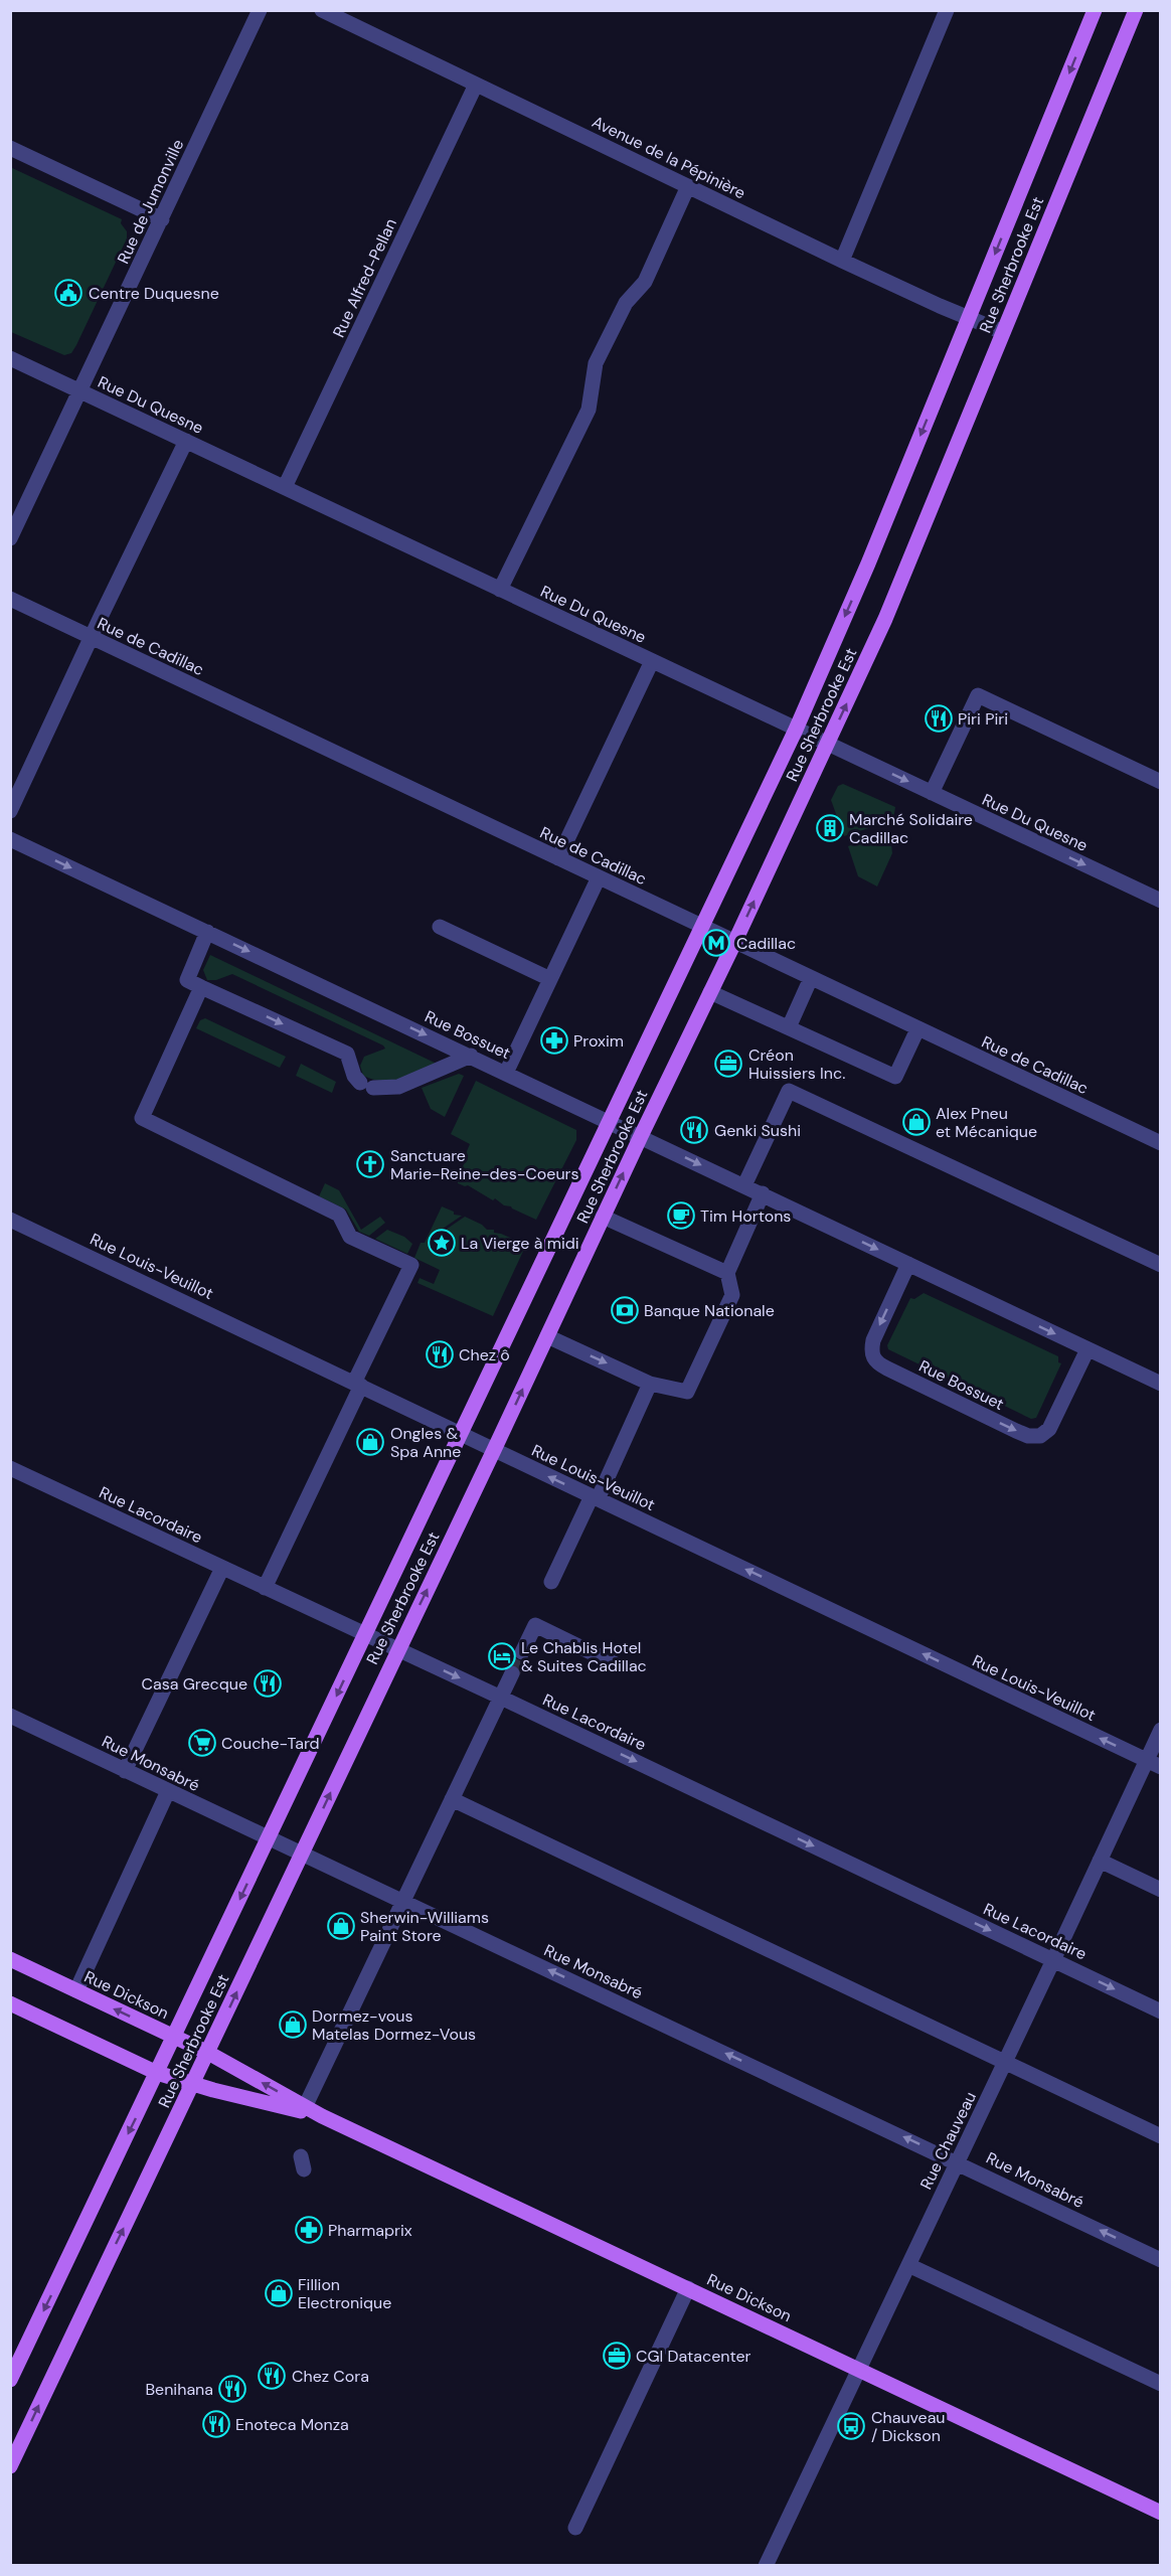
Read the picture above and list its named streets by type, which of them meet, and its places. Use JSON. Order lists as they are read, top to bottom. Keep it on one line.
{"streets":{"main road":["Rue Sherbrooke Est","Rue Dickson"],"street":["Avenue de la Pépinière","Rue de Jumonville","Rue Alfred-Pellan","Rue Du Quesne","Rue de Cadillac","Rue Bossuet","Rue Louis-Veuillot","Rue Lacordaire","Rue Monsabré","Rue Chauveau"]},"crossings":[["Avenue de la Pépinière","Rue Sherbrooke Est"],["Avenue de la Pépinière","Rue Alfred-Pellan"],["Rue de Jumonville","Rue Du Quesne"],["Rue Sherbrooke Est","Rue Du Quesne"],["Rue Sherbrooke Est","Rue de Cadillac"],["Rue Sherbrooke Est","Rue Bossuet"],["Rue Sherbrooke Est","Rue Louis-Veuillot"],["Rue Sherbrooke Est","Rue Lacordaire"],["Rue Sherbrooke Est","Rue Monsabré"],["Rue Sherbrooke Est","Rue Dickson"],["Rue Alfred-Pellan","Rue Du Quesne"],["Rue Louis-Veuillot","Rue Chauveau"],["Rue Lacordaire","Rue Chauveau"],["Rue Monsabré","Rue Chauveau"],["Rue Dickson","Rue Chauveau"]],"one_way":["Rue Bossuet","Rue Louis-Veuillot"],"places":{"public building":["Centre Duquesne"],"restaurant":["Piri Piri","Genki Sushi","Chez ô","Casa Grecque","Chez Cora","Benihana","Enoteca Monza"],"building":["Marché Solidaire Cadillac"],"metro station":["Cadillac"],"pharmacy":["Proxim","Pharmaprix"],"office":["Créon Huissiers Inc.","CGI Datacenter"],"shop":["Alex Pneu et Mécanique","Ongles & Spa Anne","Sherwin-Williams Paint Store","Dormez-vous Matelas Dormez-Vous","Fillion Electronique"],"church":["Sanctuare Marie-Reine-des-Coeurs"],"cafe":["Tim Hortons"],"place":["La Vierge à midi"],"bank":["Banque Nationale"],"hotel":["Le Chablis Hotel & Suites Cadillac"],"supermarket":["Couche-Tard"],"bus stop":["Chauveau / Dickson"]}}
